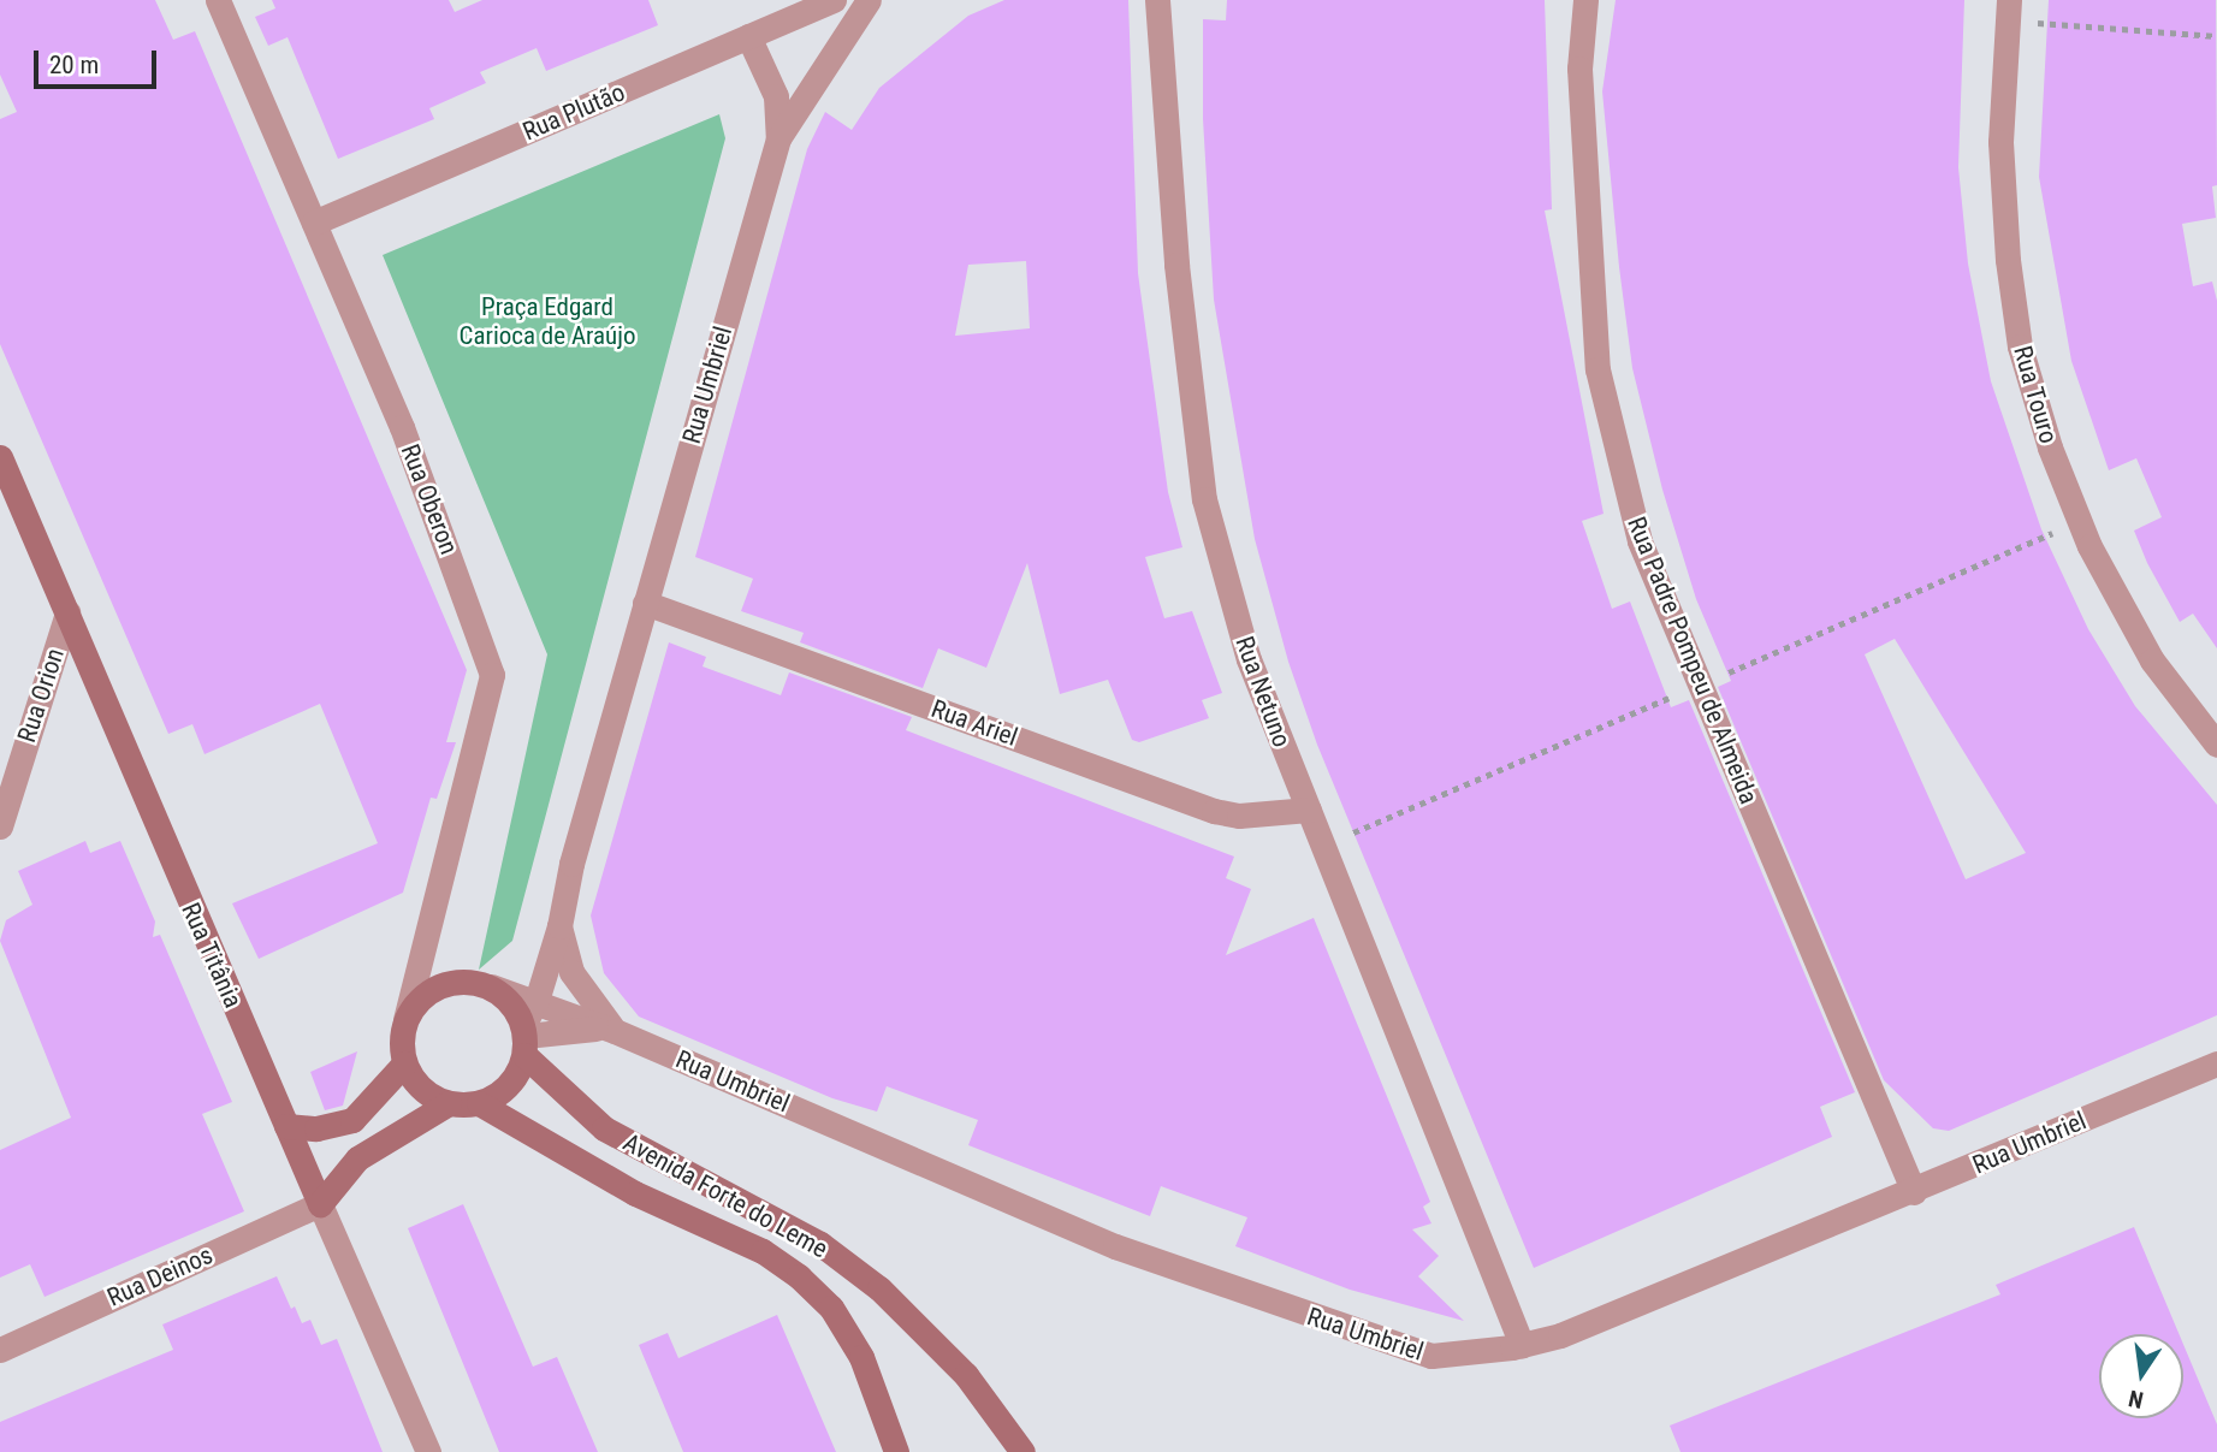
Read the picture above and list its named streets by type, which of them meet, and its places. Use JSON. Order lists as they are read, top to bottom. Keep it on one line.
{"streets":{"main road":["Rua Titânia","Avenida Forte do Leme"],"street":["Rua Plutão","Rua Umbriel","Rua Touro","Rua Oberon","Rua Padre Pompeu de Almeida","Rua Netuno","Rua Orion","Rua Ariel","Rua Deinos"]},"crossings":[["Rua Plutão","Rua Umbriel"],["Rua Plutão","Rua Oberon"],["Rua Umbriel","Rua Oberon"],["Rua Umbriel","Rua Padre Pompeu de Almeida"],["Rua Umbriel","Rua Netuno"],["Rua Umbriel","Rua Ariel"],["Rua Umbriel","Avenida Forte do Leme"],["Rua Oberon","Avenida Forte do Leme"],["Rua Netuno","Rua Ariel"],["Rua Orion","Rua Titânia"],["Rua Titânia","Rua Deinos"]],"parks":["Praça Edgard Carioca de Araújo"],"scale_bar":"20 m","north":"bottom"}
